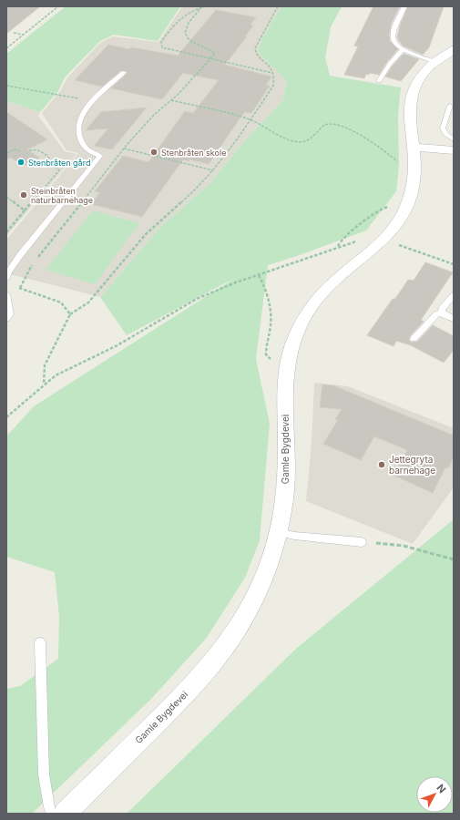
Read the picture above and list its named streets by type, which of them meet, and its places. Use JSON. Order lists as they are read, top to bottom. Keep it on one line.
{"streets":{"street":["Gamle Bygdevei"]},"places":["Stenbråten skole","Stenbråten gård","Steinbråten naturbarnehage","Jettegryta barnehage"],"north":"top right"}
